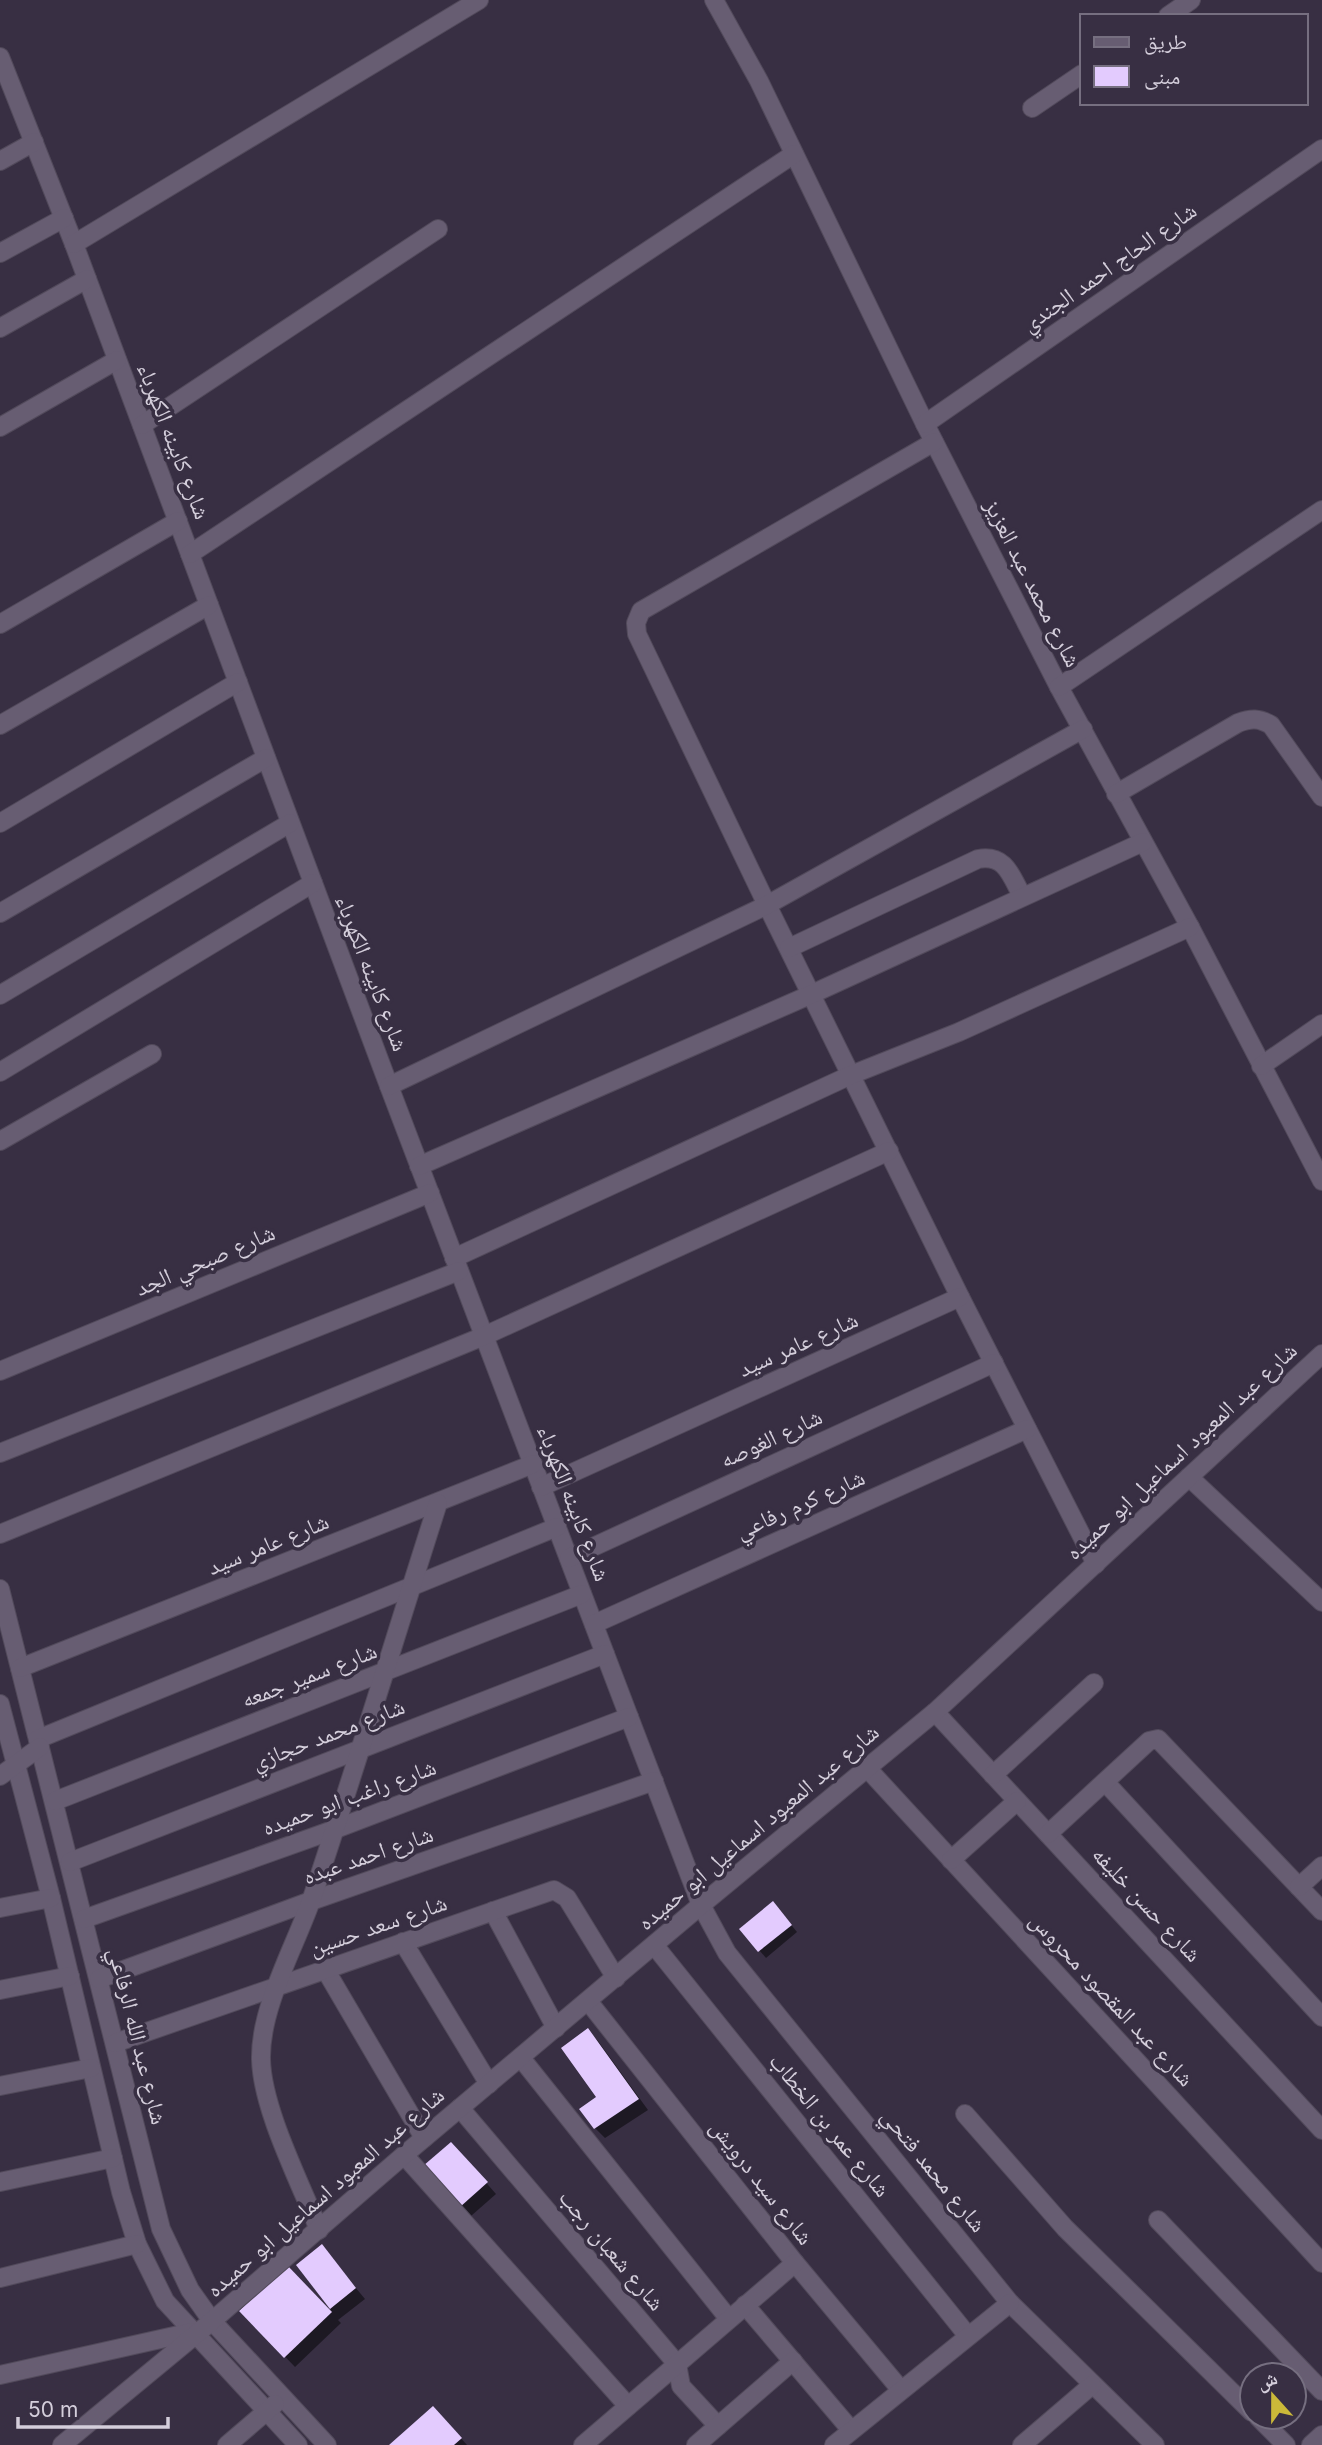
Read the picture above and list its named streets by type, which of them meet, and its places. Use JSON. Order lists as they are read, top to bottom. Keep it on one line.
{"streets":{"street":["شارع الحاج احمد الجندي","شارع كابينه الكهرباء","شارع محمد عبد العزيز","شارع صبحي الجد","شارع عامر سيد","شارع الغوصه","شارع عبد المعبود اسماعيل ابو حميده","شارع كرم رفاعي","شارع سمير جمعه","شارع محمد حجازي","شارع راغب ابو حميده","شارع احمد عبده","شارع حسن خليفه","شارع سعد حسين","شارع عبد المقصود محروس","شارع عبد الله الرفاعي","شارع عمر بن الخطاب","شارع محمد فتحي","شارع سيد درويش","شارع شعبان رجب"]},"crossings":[["شارع الحاج احمد الجندي","شارع محمد عبد العزيز"],["شارع كابينه الكهرباء","شارع صبحي الجد"],["شارع كابينه الكهرباء","شارع عامر سيد"],["شارع كابينه الكهرباء","شارع الغوصه"],["شارع كابينه الكهرباء","شارع عبد المعبود اسماعيل ابو حميده"],["شارع كابينه الكهرباء","شارع كرم رفاعي"],["شارع كابينه الكهرباء","شارع سمير جمعه"],["شارع كابينه الكهرباء","شارع محمد حجازي"],["شارع كابينه الكهرباء","شارع راغب ابو حميده"],["شارع كابينه الكهرباء","شارع احمد عبده"],["شارع كابينه الكهرباء","شارع محمد فتحي"],["شارع عامر سيد","شارع عبد الله الرفاعي"],["شارع عبد المعبود اسماعيل ابو حميده","شارع حسن خليفه"],["شارع عبد المعبود اسماعيل ابو حميده","شارع سعد حسين"],["شارع عبد المعبود اسماعيل ابو حميده","شارع عبد المقصود محروس"],["شارع عبد المعبود اسماعيل ابو حميده","شارع عبد الله الرفاعي"],["شارع عبد المعبود اسماعيل ابو حميده","شارع عمر بن الخطاب"],["شارع عبد المعبود اسماعيل ابو حميده","شارع محمد فتحي"],["شارع عبد المعبود اسماعيل ابو حميده","شارع سيد درويش"],["شارع عبد المعبود اسماعيل ابو حميده","شارع شعبان رجب"],["شارع سمير جمعه","شارع عبد الله الرفاعي"],["شارع محمد حجازي","شارع عبد الله الرفاعي"],["شارع راغب ابو حميده","شارع عبد الله الرفاعي"],["شارع احمد عبده","شارع عبد الله الرفاعي"],["شارع سعد حسين","شارع عبد الله الرفاعي"]],"legend":["طريق","مبنى"],"scale_bar":"50 m","north":"top"}
